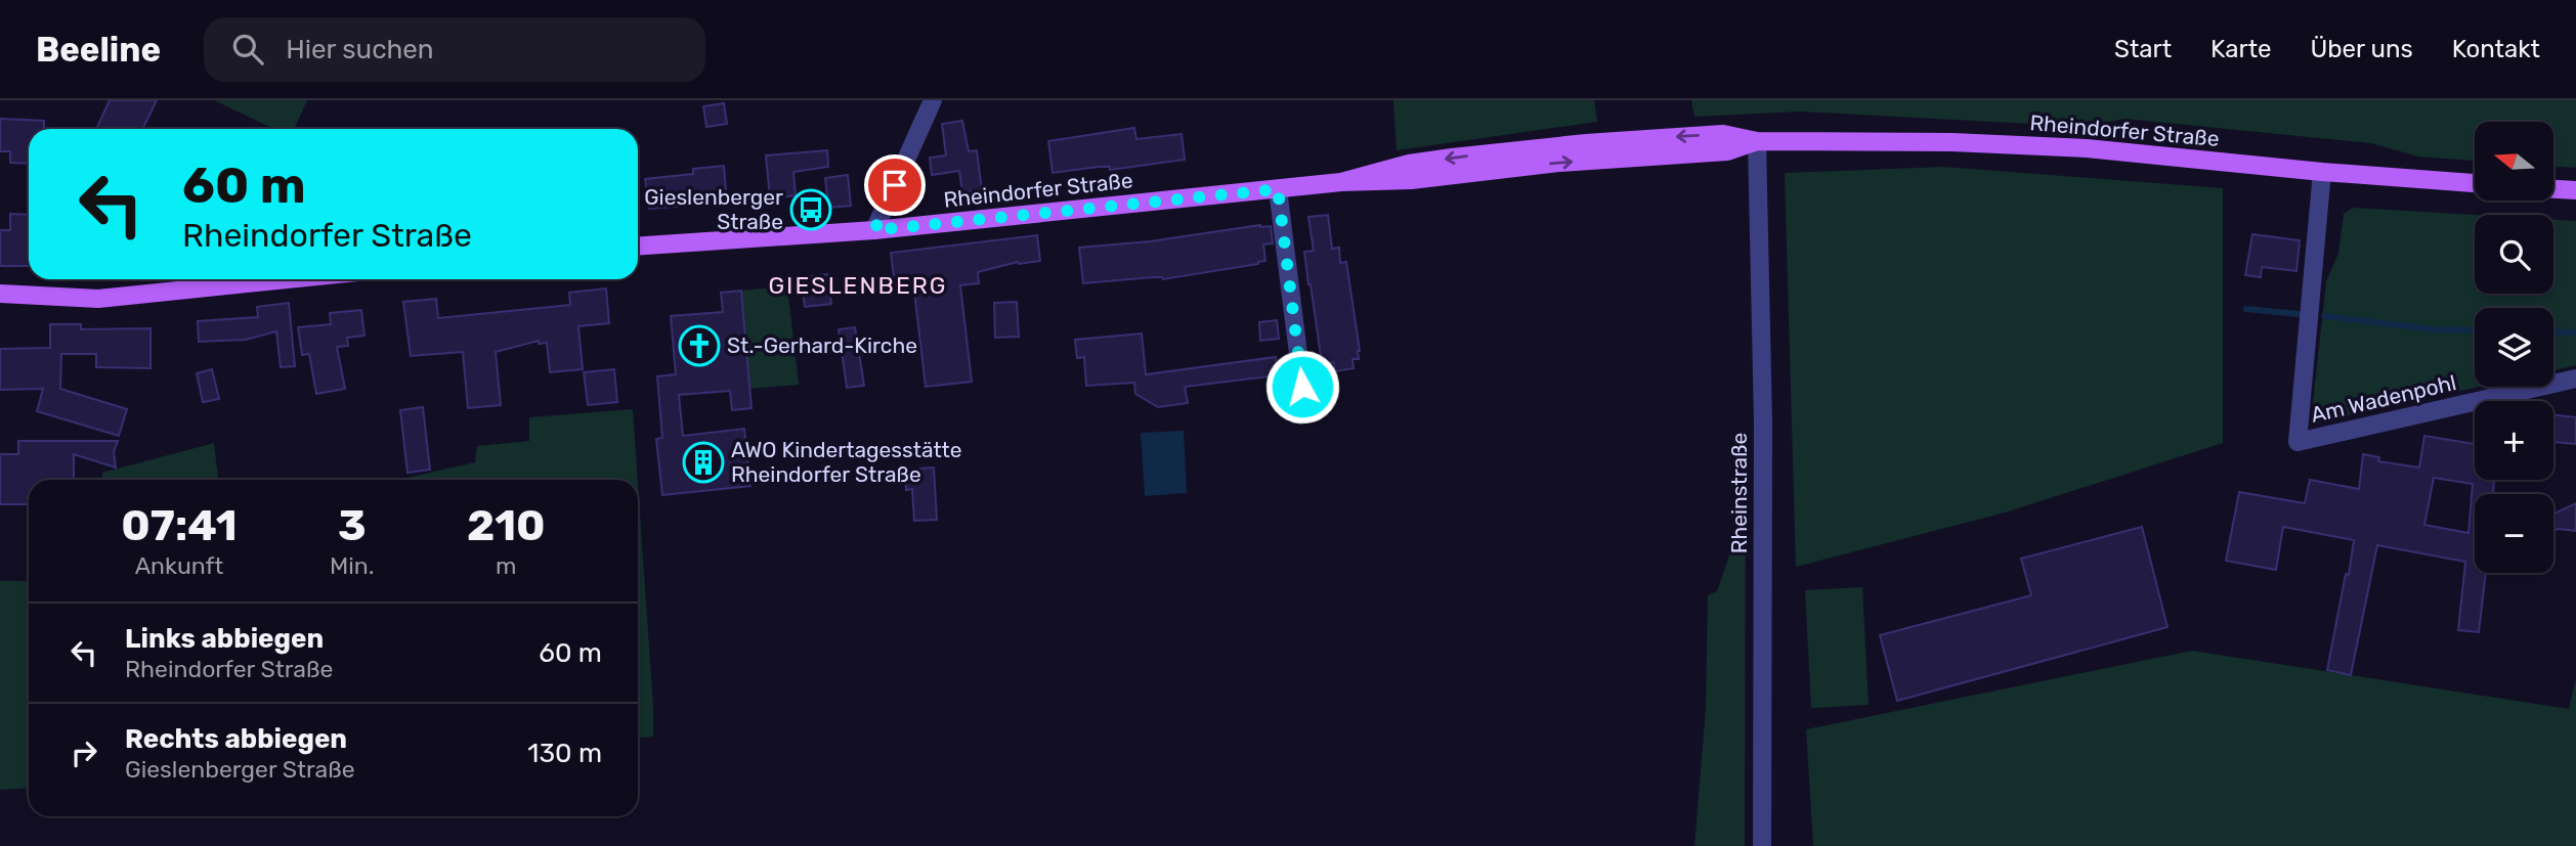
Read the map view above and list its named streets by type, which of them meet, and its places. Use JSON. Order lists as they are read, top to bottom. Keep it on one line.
{"streets":{"main road":["Rheindorfer Straße"],"street":["Am Wadenpohl","Rheinstraße"]},"crossings":[["Rheindorfer Straße","Am Wadenpohl"],["Rheindorfer Straße","Rheinstraße"]],"districts":["GIESLENBERG"],"places":{"bus stop":["Gieslenberger Straße"],"church":["St.-Gerhard-Kirche"],"building":["AWO Kindertagesstätte Rheindorfer Straße"]},"north":"left","page":{"header":"Beeline","search":"Hier suchen","nav":["Start","Karte","Über uns","Kontakt"],"map_buttons":["+","−"],"turn":["60 m","Rheindorfer Straße"],"eta":["07:41","Ankunft","3","Min.","210","m"],"list":[{"name":"Links abbiegen","note":"Rheindorfer Straße","value":"60 m"},{"name":"Rechts abbiegen","note":"Gieslenberger Straße","value":"130 m"}]}}
